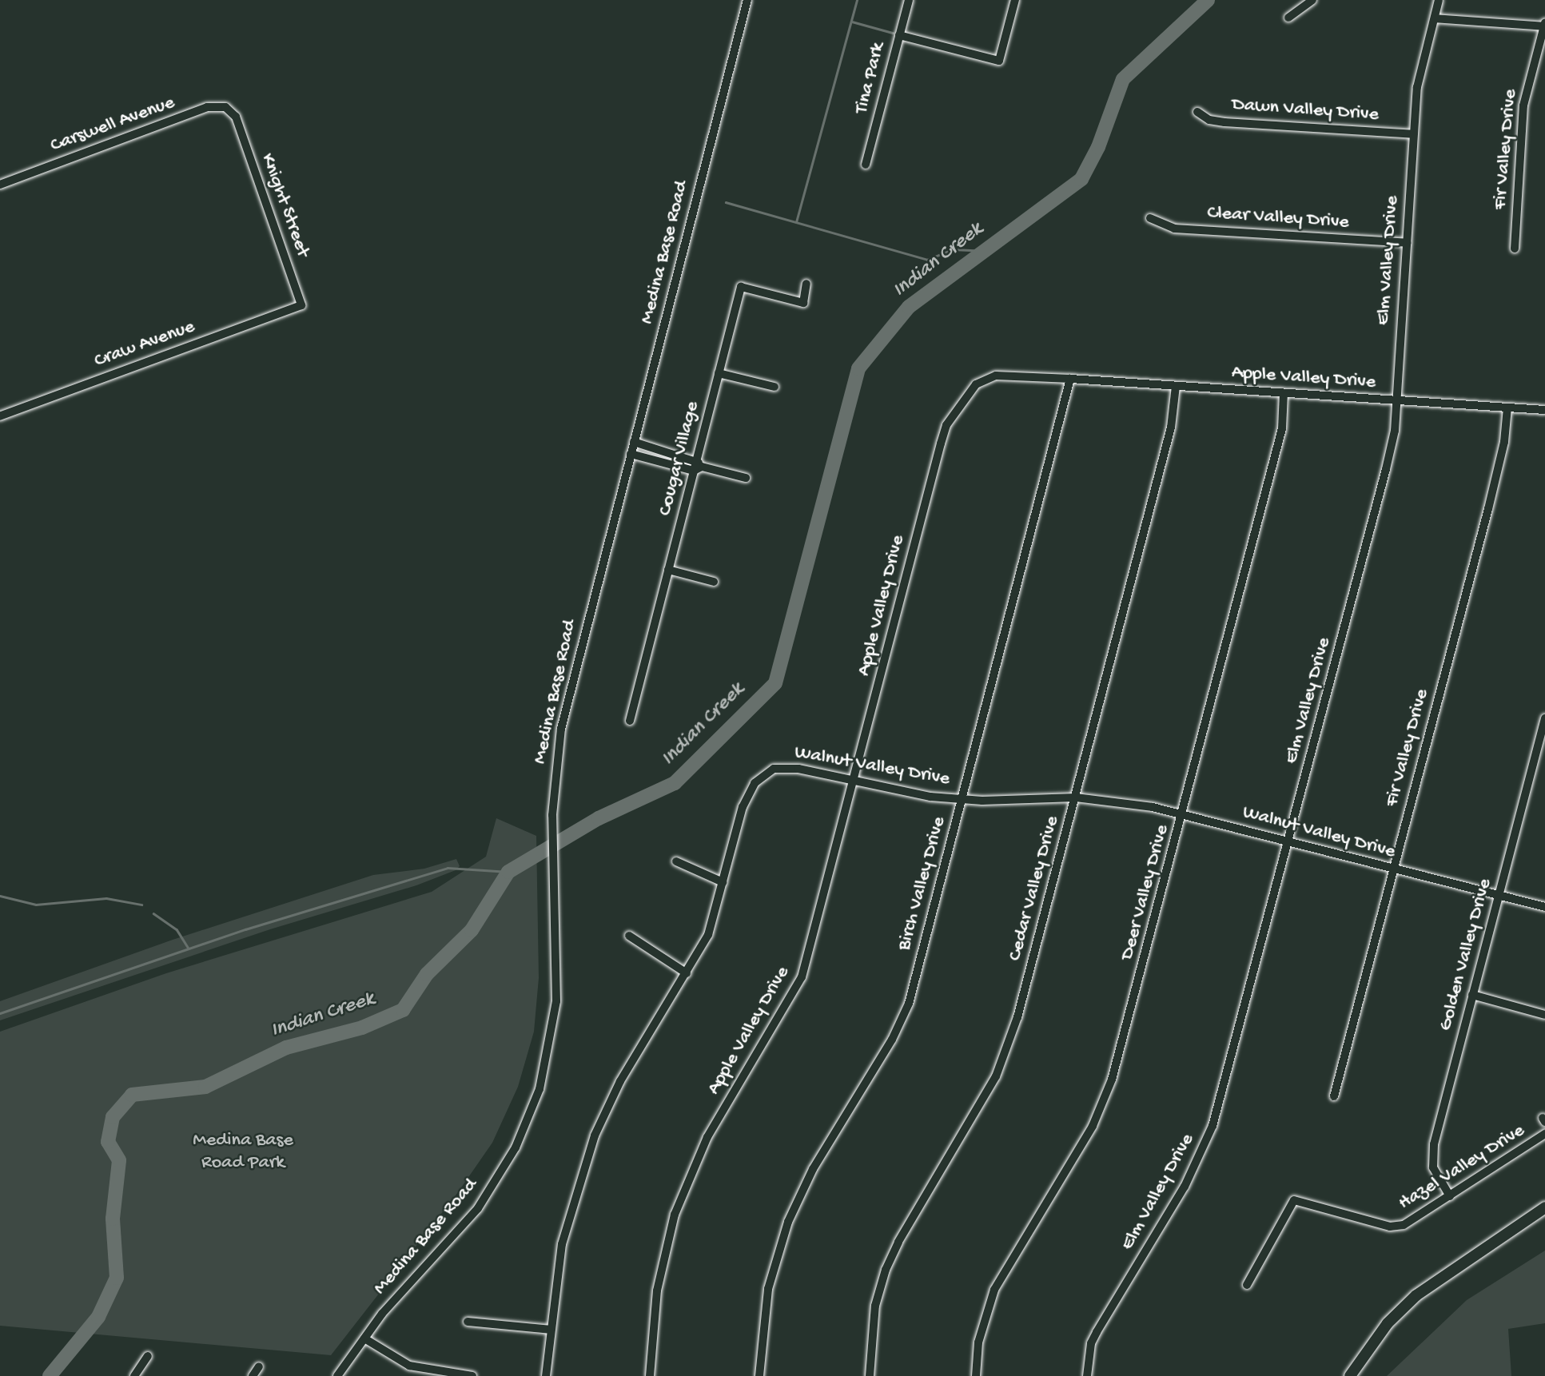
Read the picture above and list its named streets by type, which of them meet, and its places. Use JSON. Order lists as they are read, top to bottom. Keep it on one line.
{"streets":{"street":["Tina Park","Dawn Valley Drive","Carswell Avenue","Fir Valley Drive","Knight Street","Clear Valley Drive","Medina Base Road","Elm Valley Drive","Craw Avenue","Apple Valley Drive","Cougar Village","Walnut Valley Drive","Birch Valley Drive","Cedar Valley Drive","Deer Valley Drive","Golden Valley Drive","Hazel Valley Drive"]},"crossings":[["Dawn Valley Drive","Elm Valley Drive"],["Carswell Avenue","Knight Street"],["Fir Valley Drive","Apple Valley Drive"],["Fir Valley Drive","Walnut Valley Drive"],["Knight Street","Craw Avenue"],["Clear Valley Drive","Elm Valley Drive"],["Elm Valley Drive","Apple Valley Drive"],["Elm Valley Drive","Walnut Valley Drive"],["Apple Valley Drive","Walnut Valley Drive"],["Apple Valley Drive","Birch Valley Drive"],["Apple Valley Drive","Cedar Valley Drive"],["Apple Valley Drive","Deer Valley Drive"],["Walnut Valley Drive","Birch Valley Drive"],["Walnut Valley Drive","Cedar Valley Drive"],["Walnut Valley Drive","Deer Valley Drive"],["Walnut Valley Drive","Golden Valley Drive"],["Golden Valley Drive","Hazel Valley Drive"]],"water":["Indian Creek"],"parks":["Medina Base Road Park"]}
